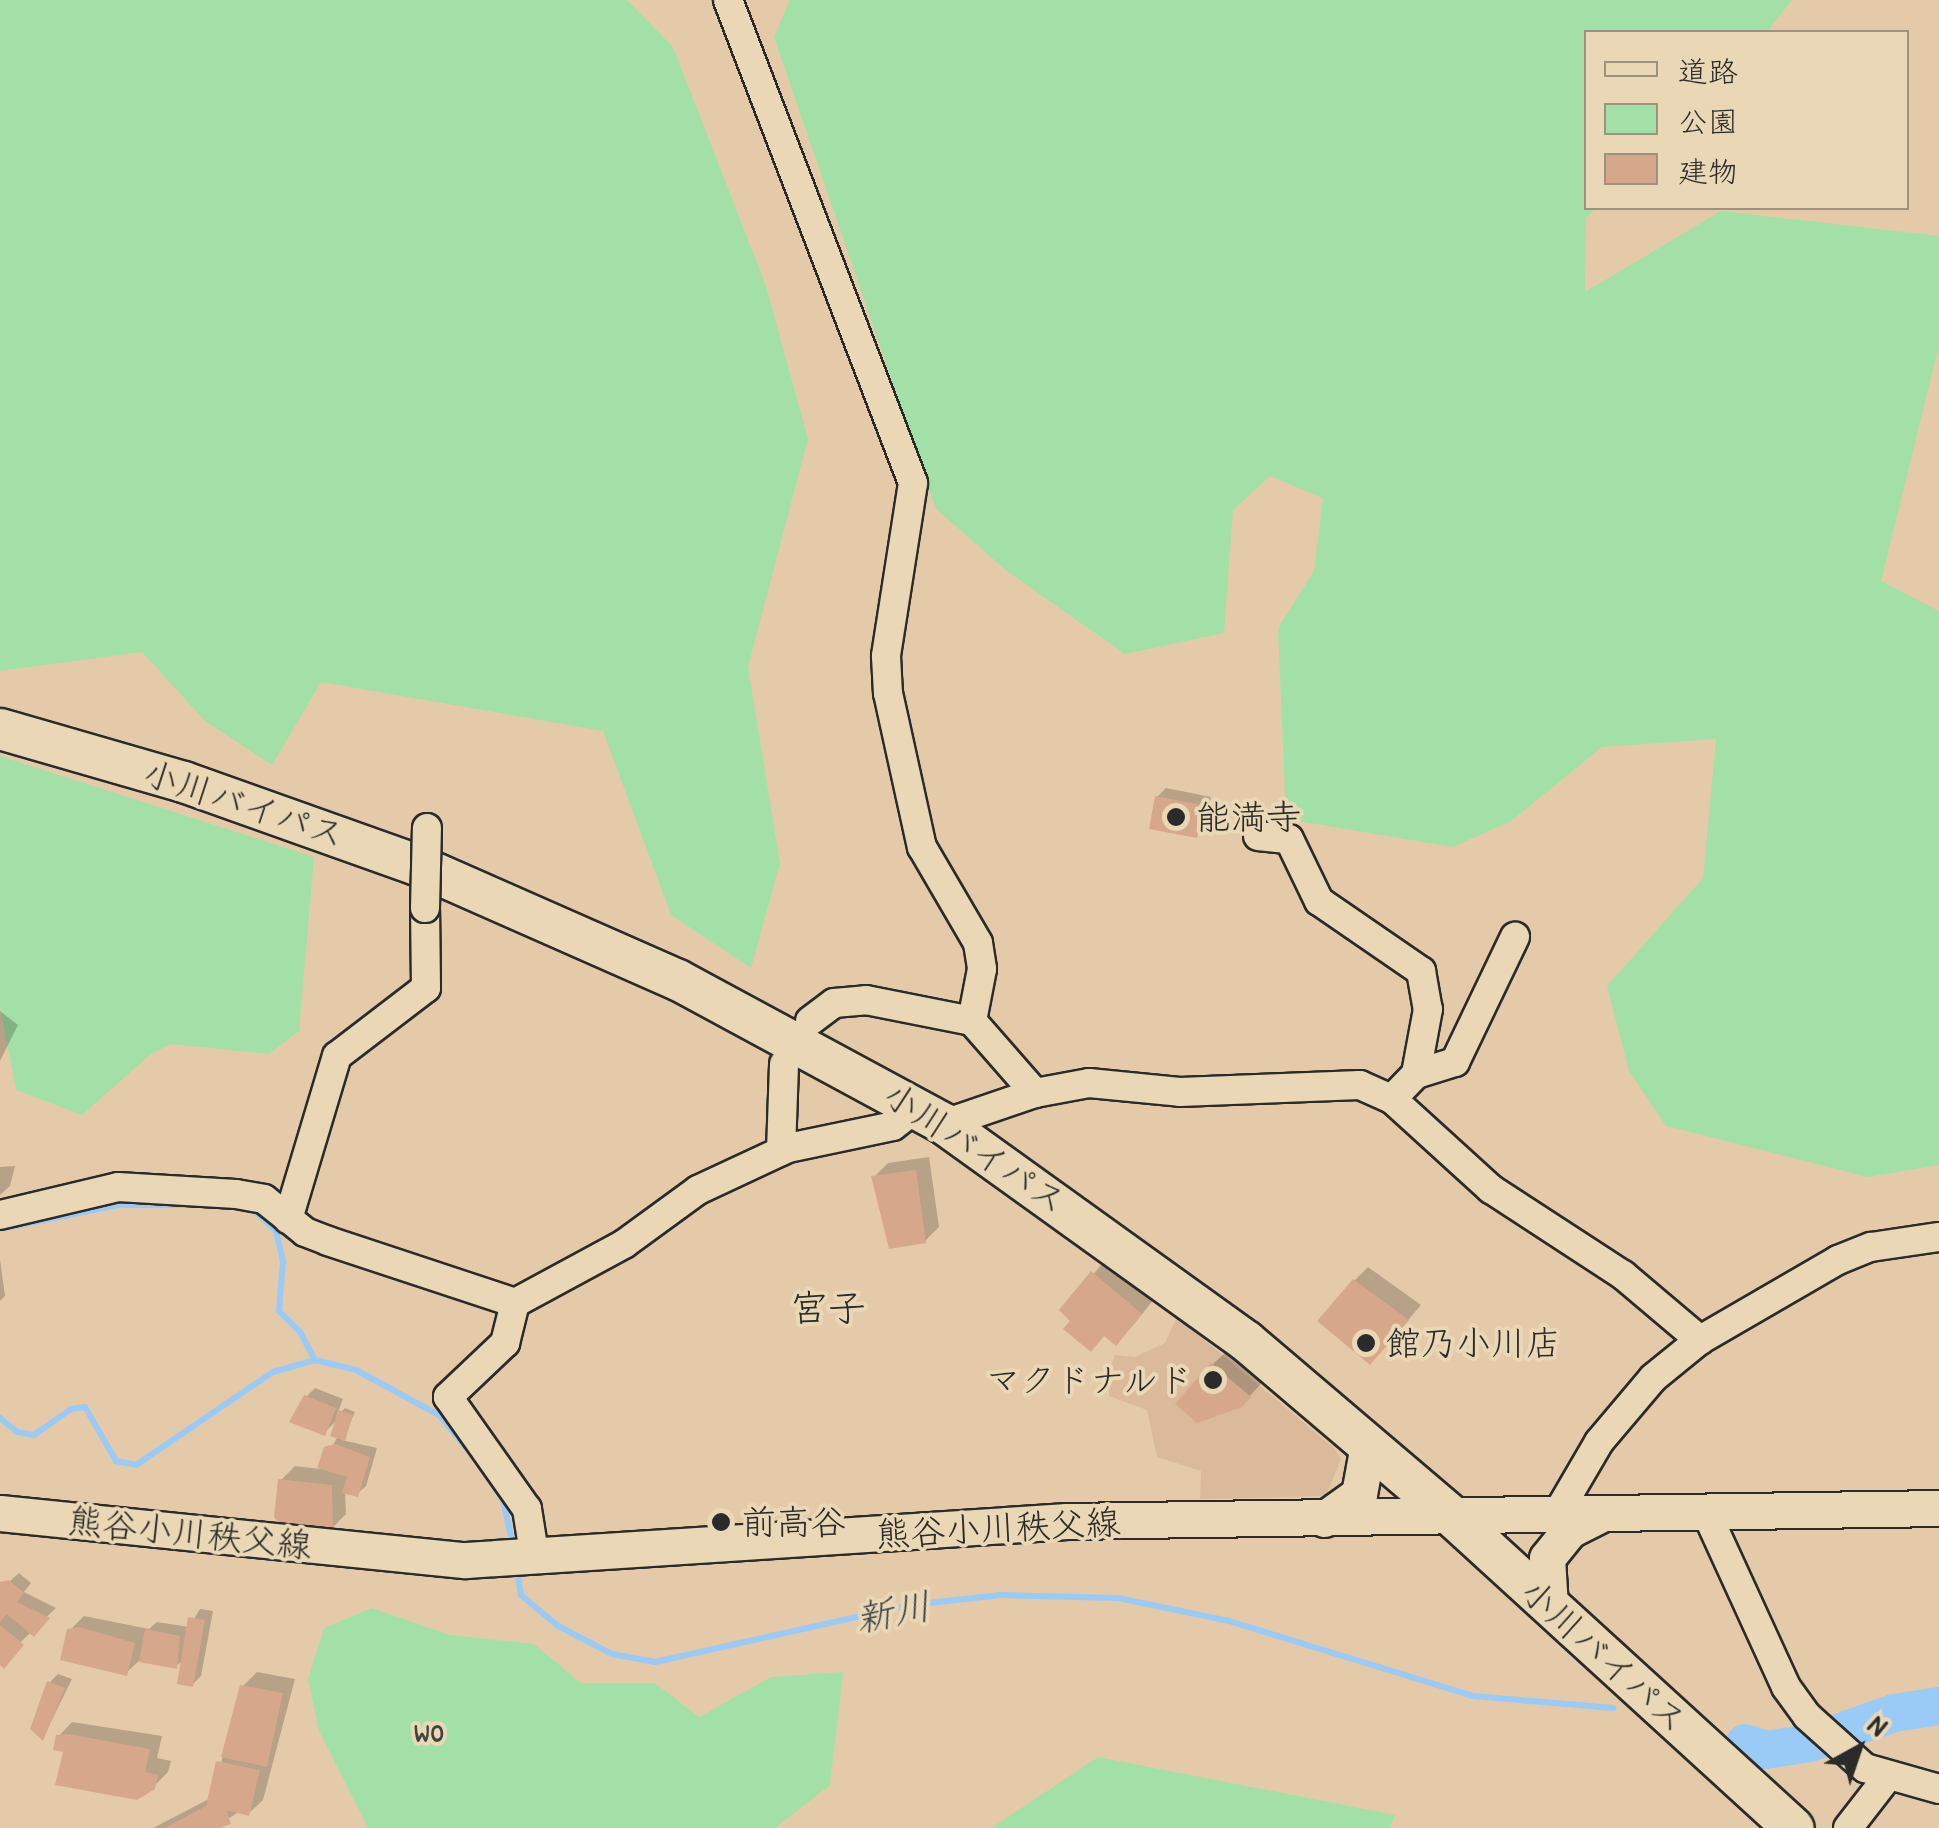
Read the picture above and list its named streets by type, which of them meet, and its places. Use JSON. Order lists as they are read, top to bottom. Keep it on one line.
{"streets":{"highway":["小川バイパス"],"main road":["熊谷小川秩父線"]},"crossings":[["小川バイパス","熊谷小川秩父線"]],"districts":["宮子"],"water":["新川"],"parks":["wo"],"places":["能満寺","館乃小川店","マクドナルド","前高谷"],"legend":["道路","公園","建物"],"north":"top right"}
